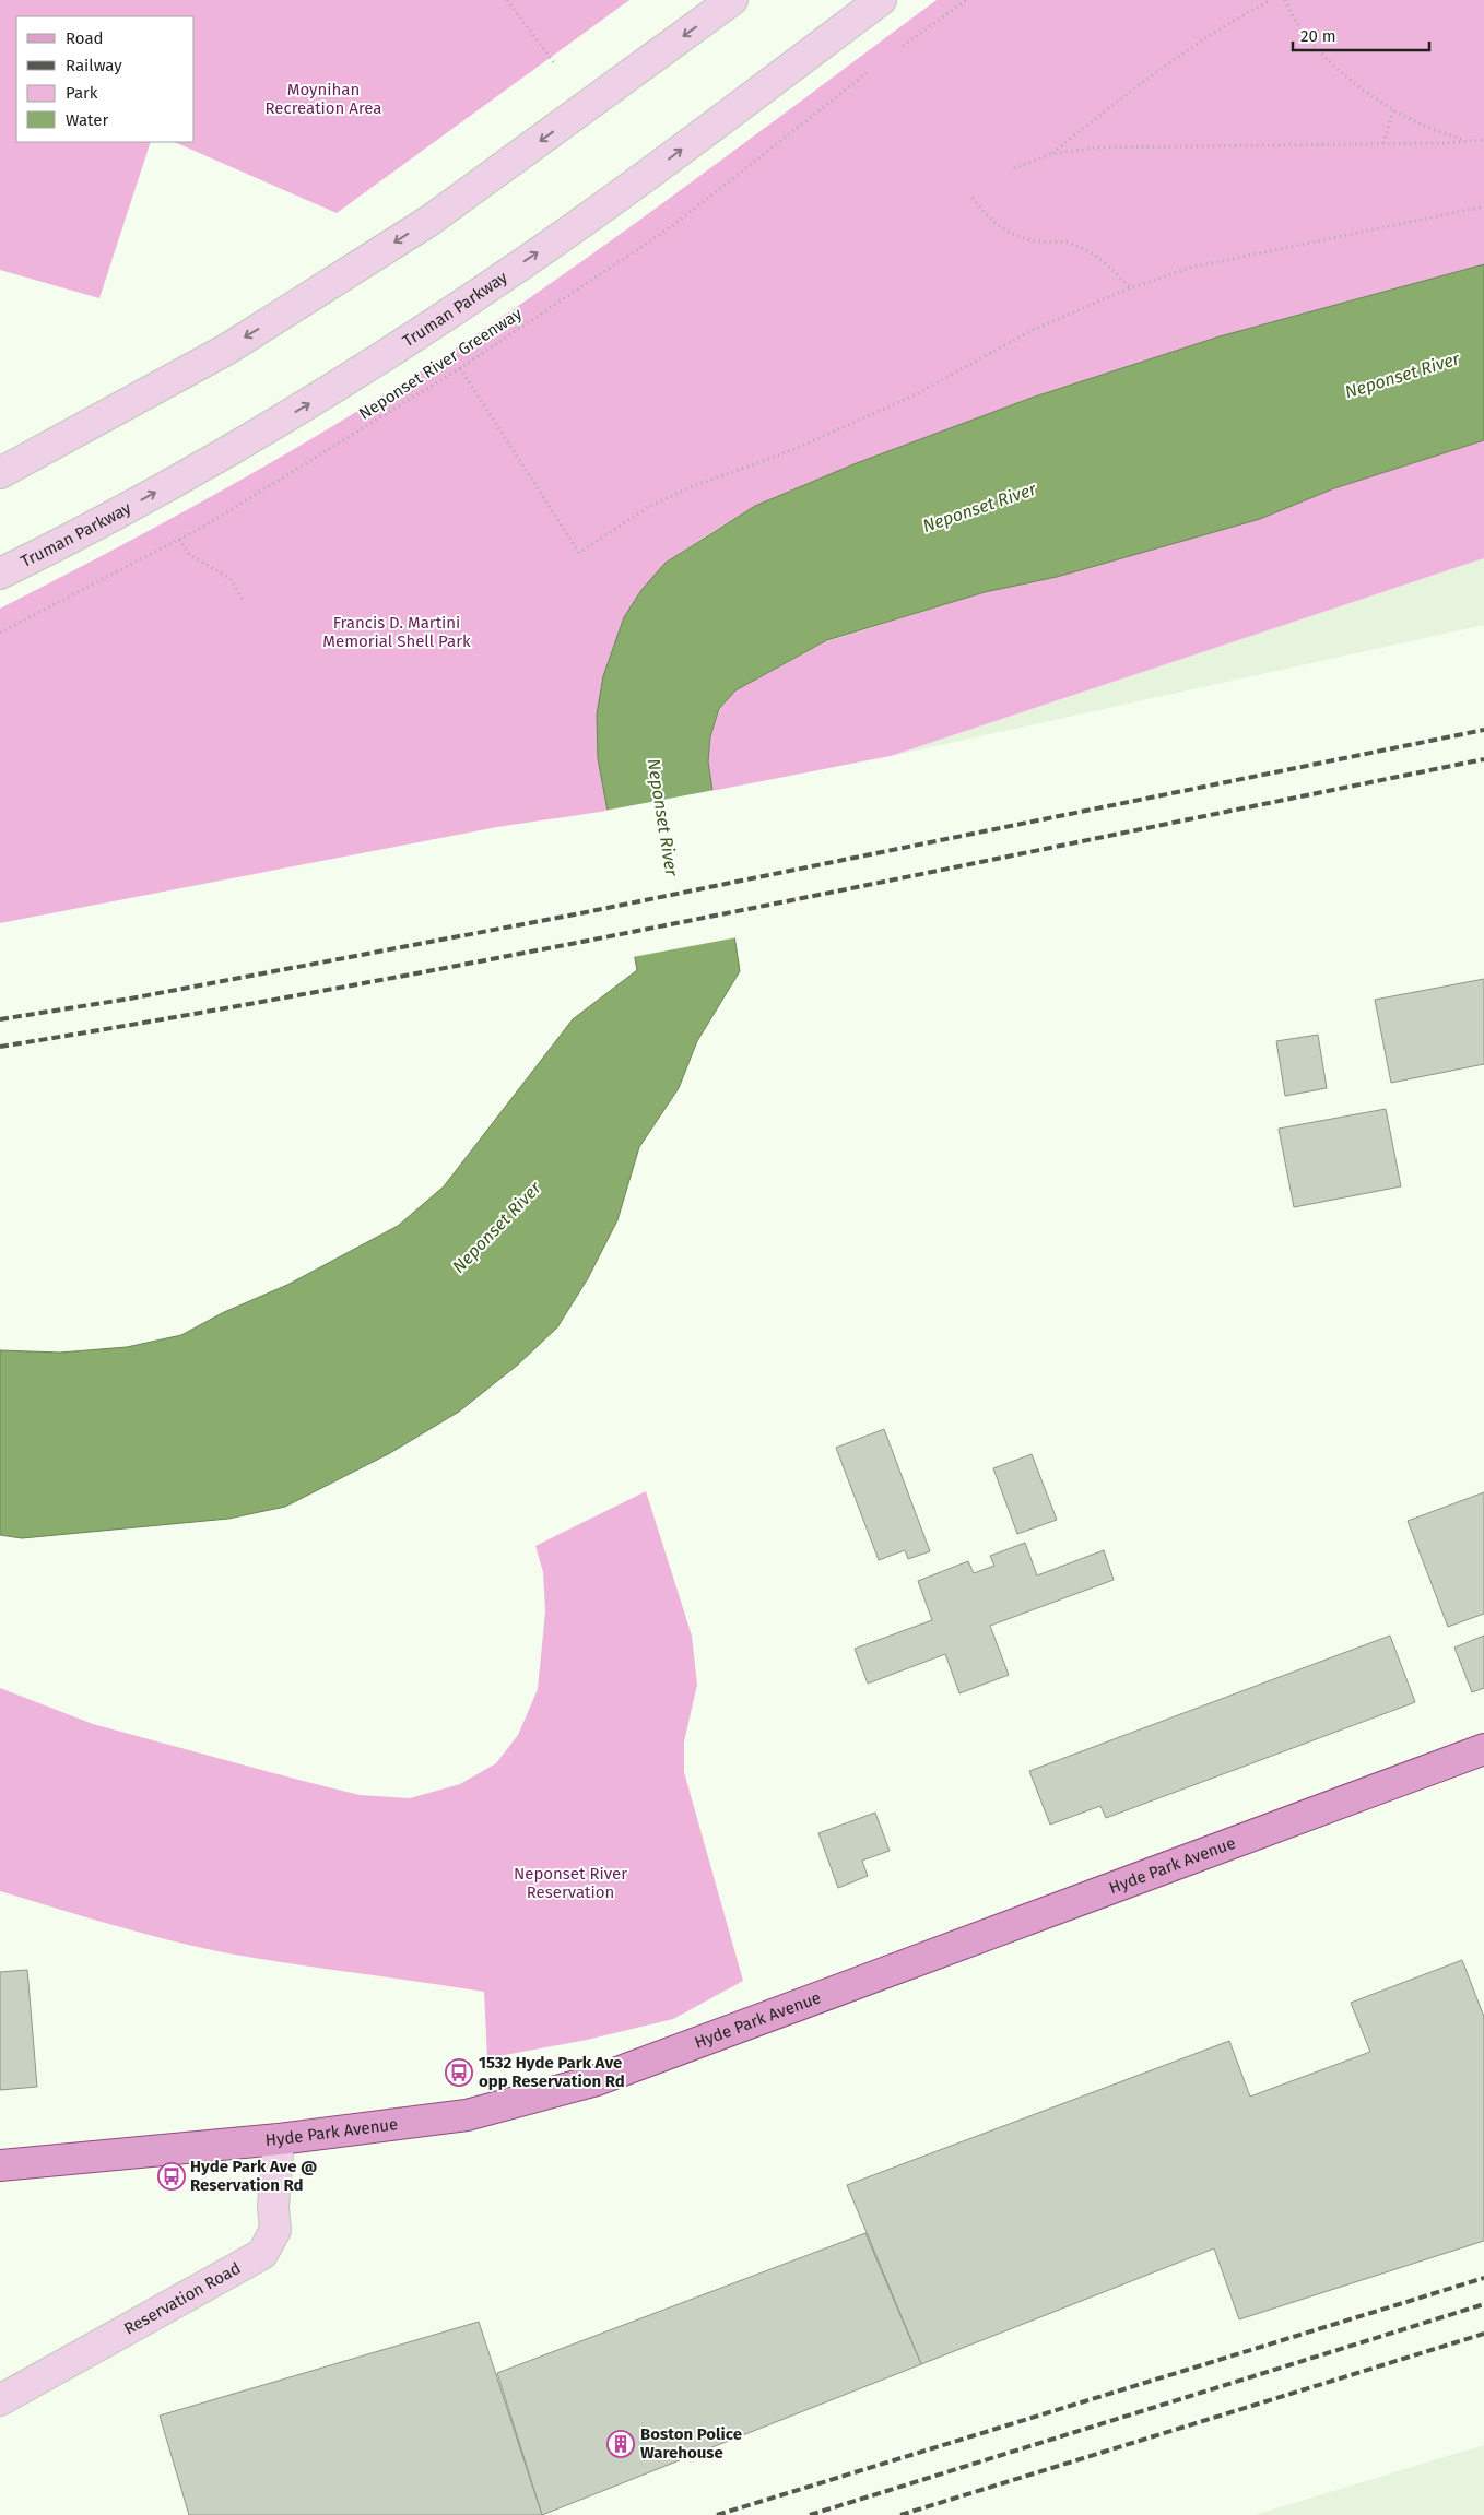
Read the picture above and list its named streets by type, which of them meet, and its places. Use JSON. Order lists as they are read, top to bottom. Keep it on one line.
{"streets":{"main road":["Truman Parkway","Hyde Park Avenue","Reservation Road"],"path":["Neponset River Greenway"]},"crossings":[["Hyde Park Avenue","Reservation Road"]],"water":["Neponset River"],"parks":["Moynihan Recreation Area","Francis D. Martini Memorial Shell Park","Neponset River Reservation"],"places":{"bus stop":["1532 Hyde Park Ave opp Reservation Rd","Hyde Park Ave @ Reservation Rd"],"building":["Boston Police Warehouse"]},"legend":["Road","Railway","Park","Water"],"scale_bar":"20 m"}
